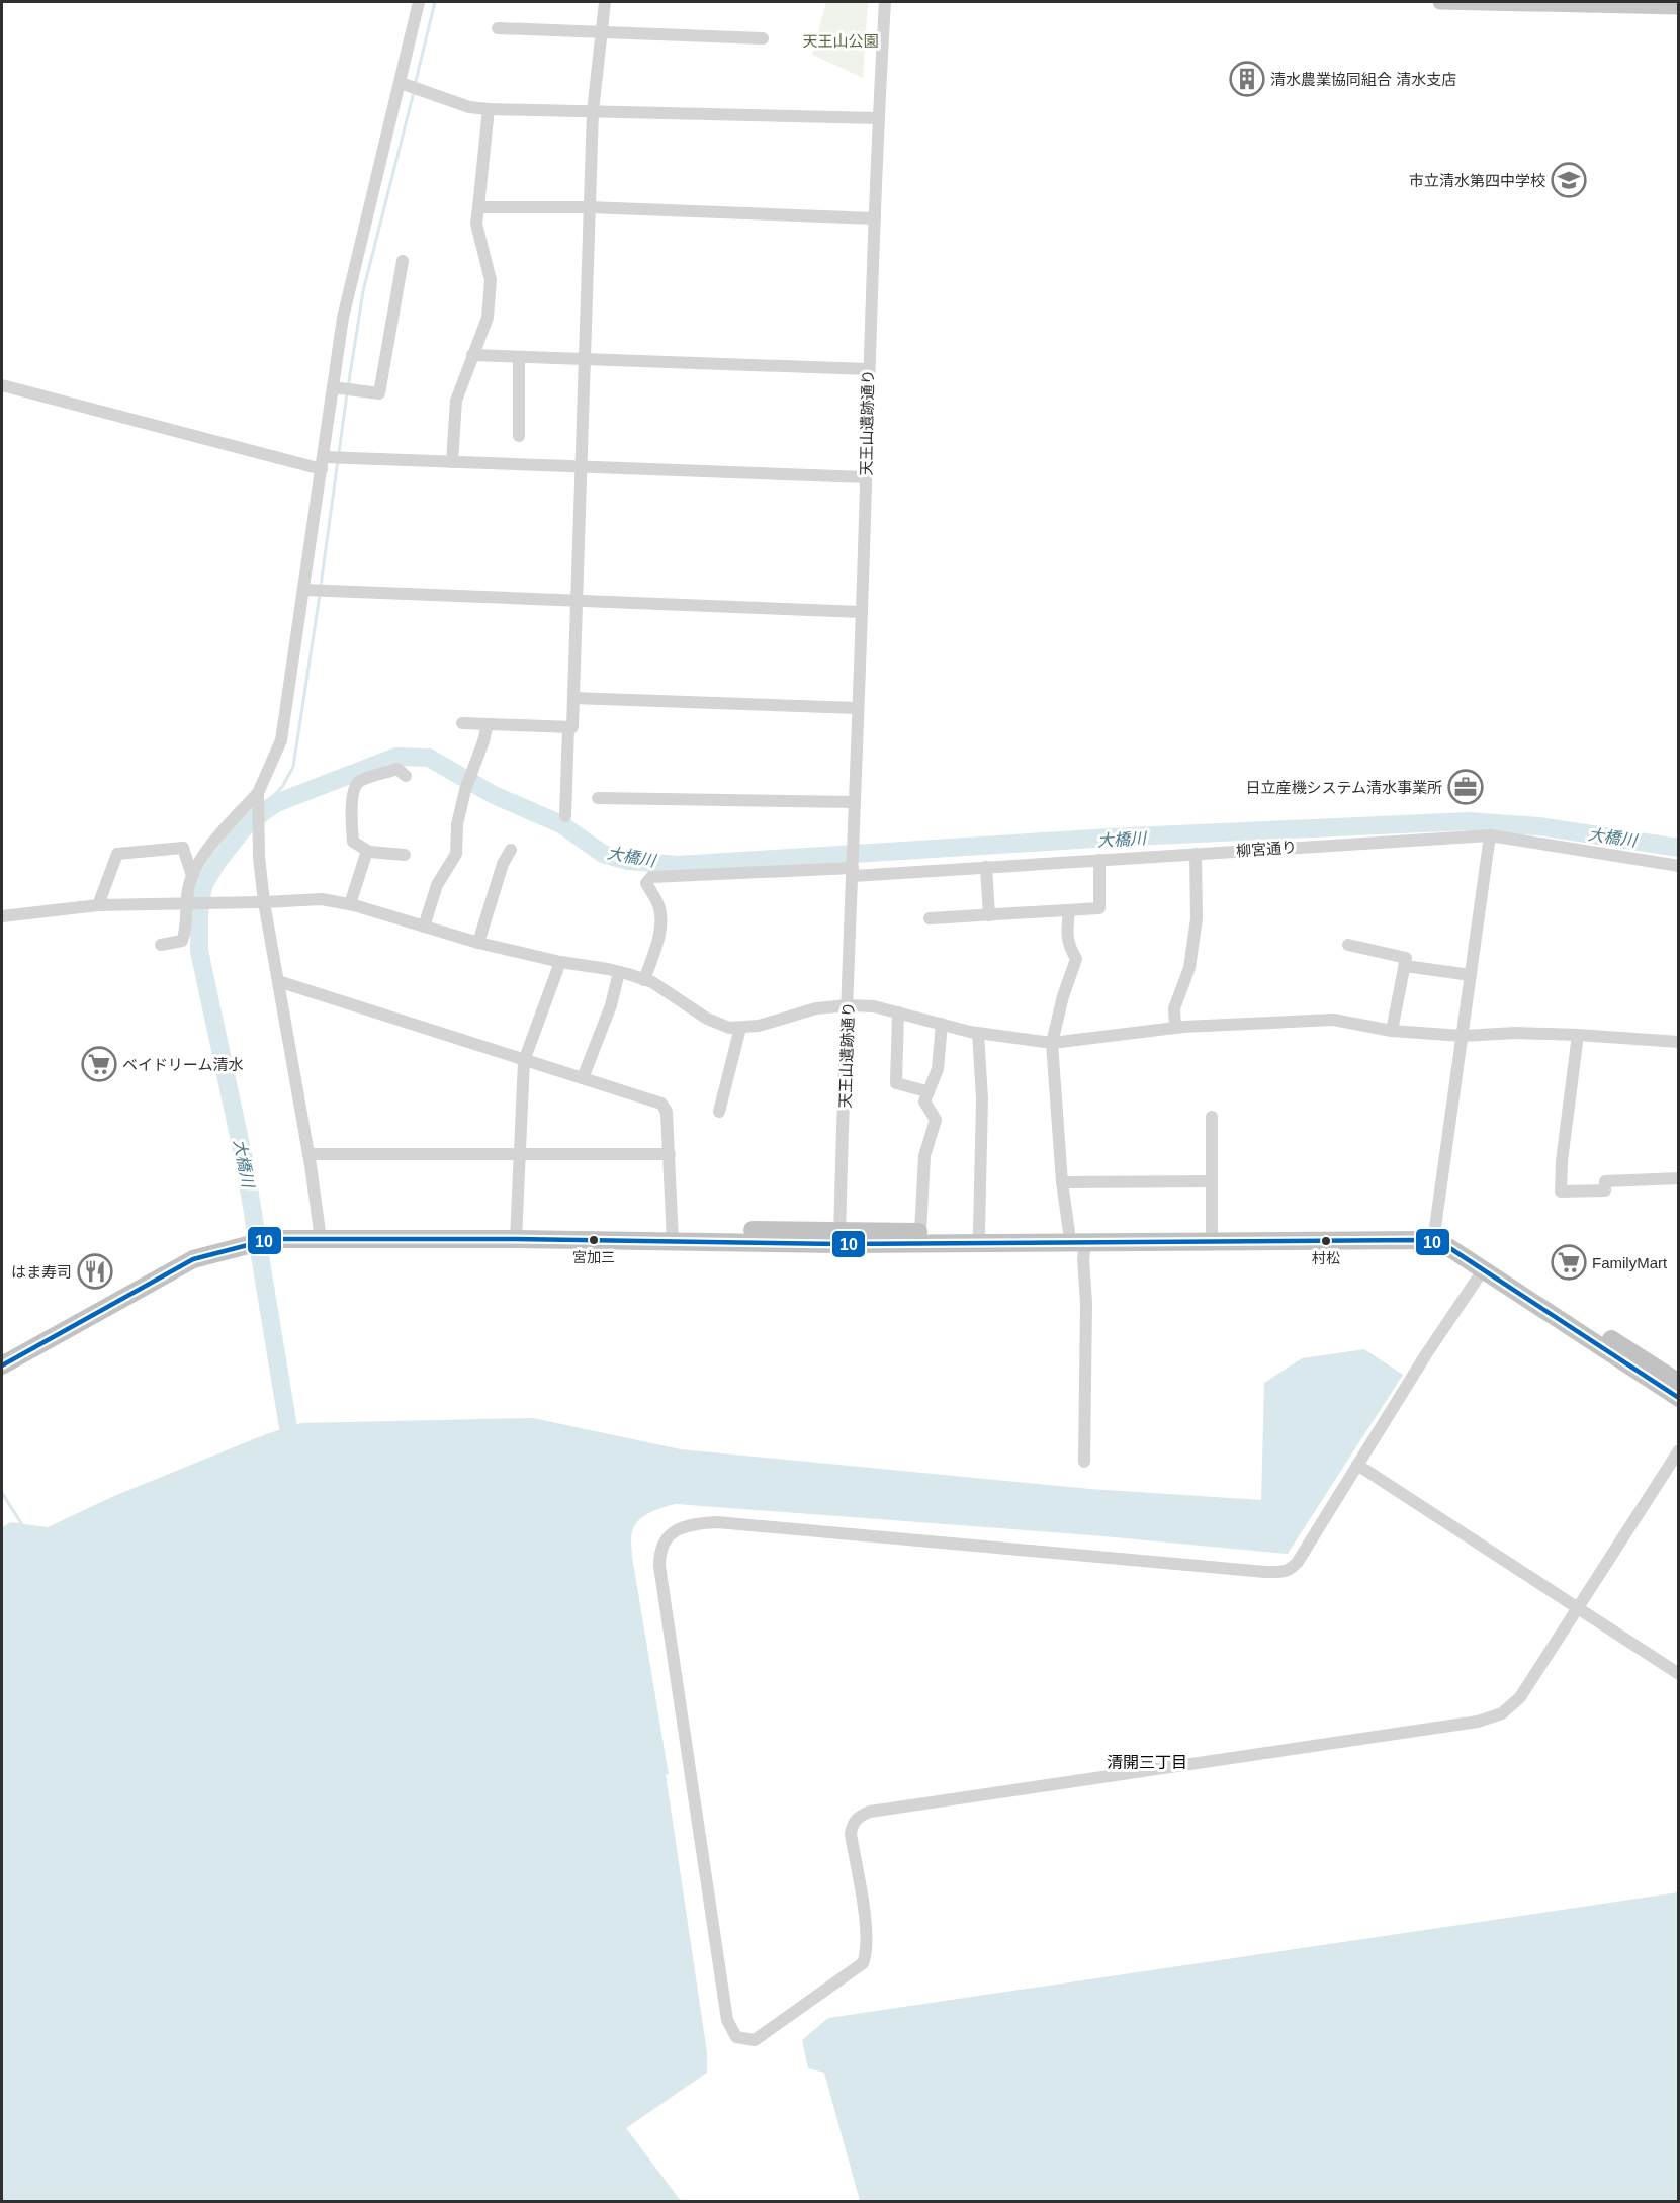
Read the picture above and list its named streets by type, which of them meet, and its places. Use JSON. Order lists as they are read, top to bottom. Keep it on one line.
{"streets":{"street":["天王山遺跡通り","柳宮通り"]},"crossings":[["天王山遺跡通り","柳宮通り"]],"districts":["清開三丁目"],"water":["大橋川"],"parks":["天王山公園"],"places":{"building":["清水農業協同組合 清水支店"],"school or university":["市立清水第四中学校"],"office":["日立産機システム清水事業所"],"supermarket":["ベイドリーム清水","FamilyMart"],"other":["宮加三","村松"],"restaurant":["はま寿司"]},"lines":["transit line 10"]}
